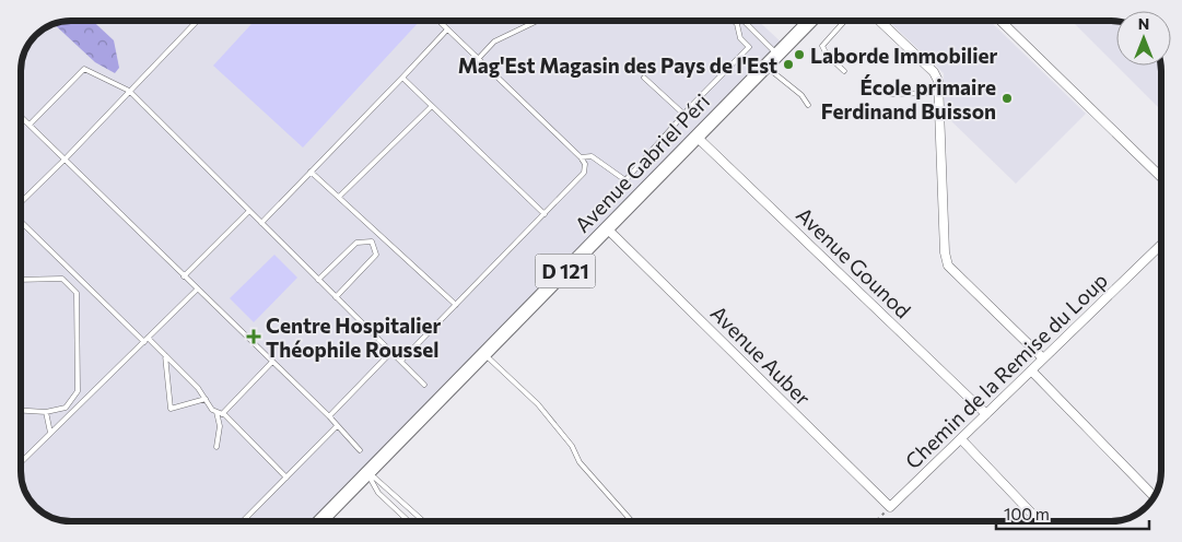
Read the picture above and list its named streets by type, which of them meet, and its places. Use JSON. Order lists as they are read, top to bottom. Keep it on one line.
{"streets":{"main road":["Avenue Gabriel Péri","D 121"],"street":["Avenue Gounod","Avenue Auber","Chemin de la Remise du Loup"]},"crossings":[["Avenue Gabriel Péri","Avenue Gounod"],["Avenue Gabriel Péri","Avenue Auber"],["Avenue Gounod","Chemin de la Remise du Loup"],["Avenue Auber","Chemin de la Remise du Loup"]],"places":{"other":["Laborde Immobilier","Mag'Est Magasin des Pays de l'Est","École primaire Ferdinand Buisson"],"health":["Centre Hospitalier Théophile Roussel"]},"scale_bar":"100 m","north":"top"}
